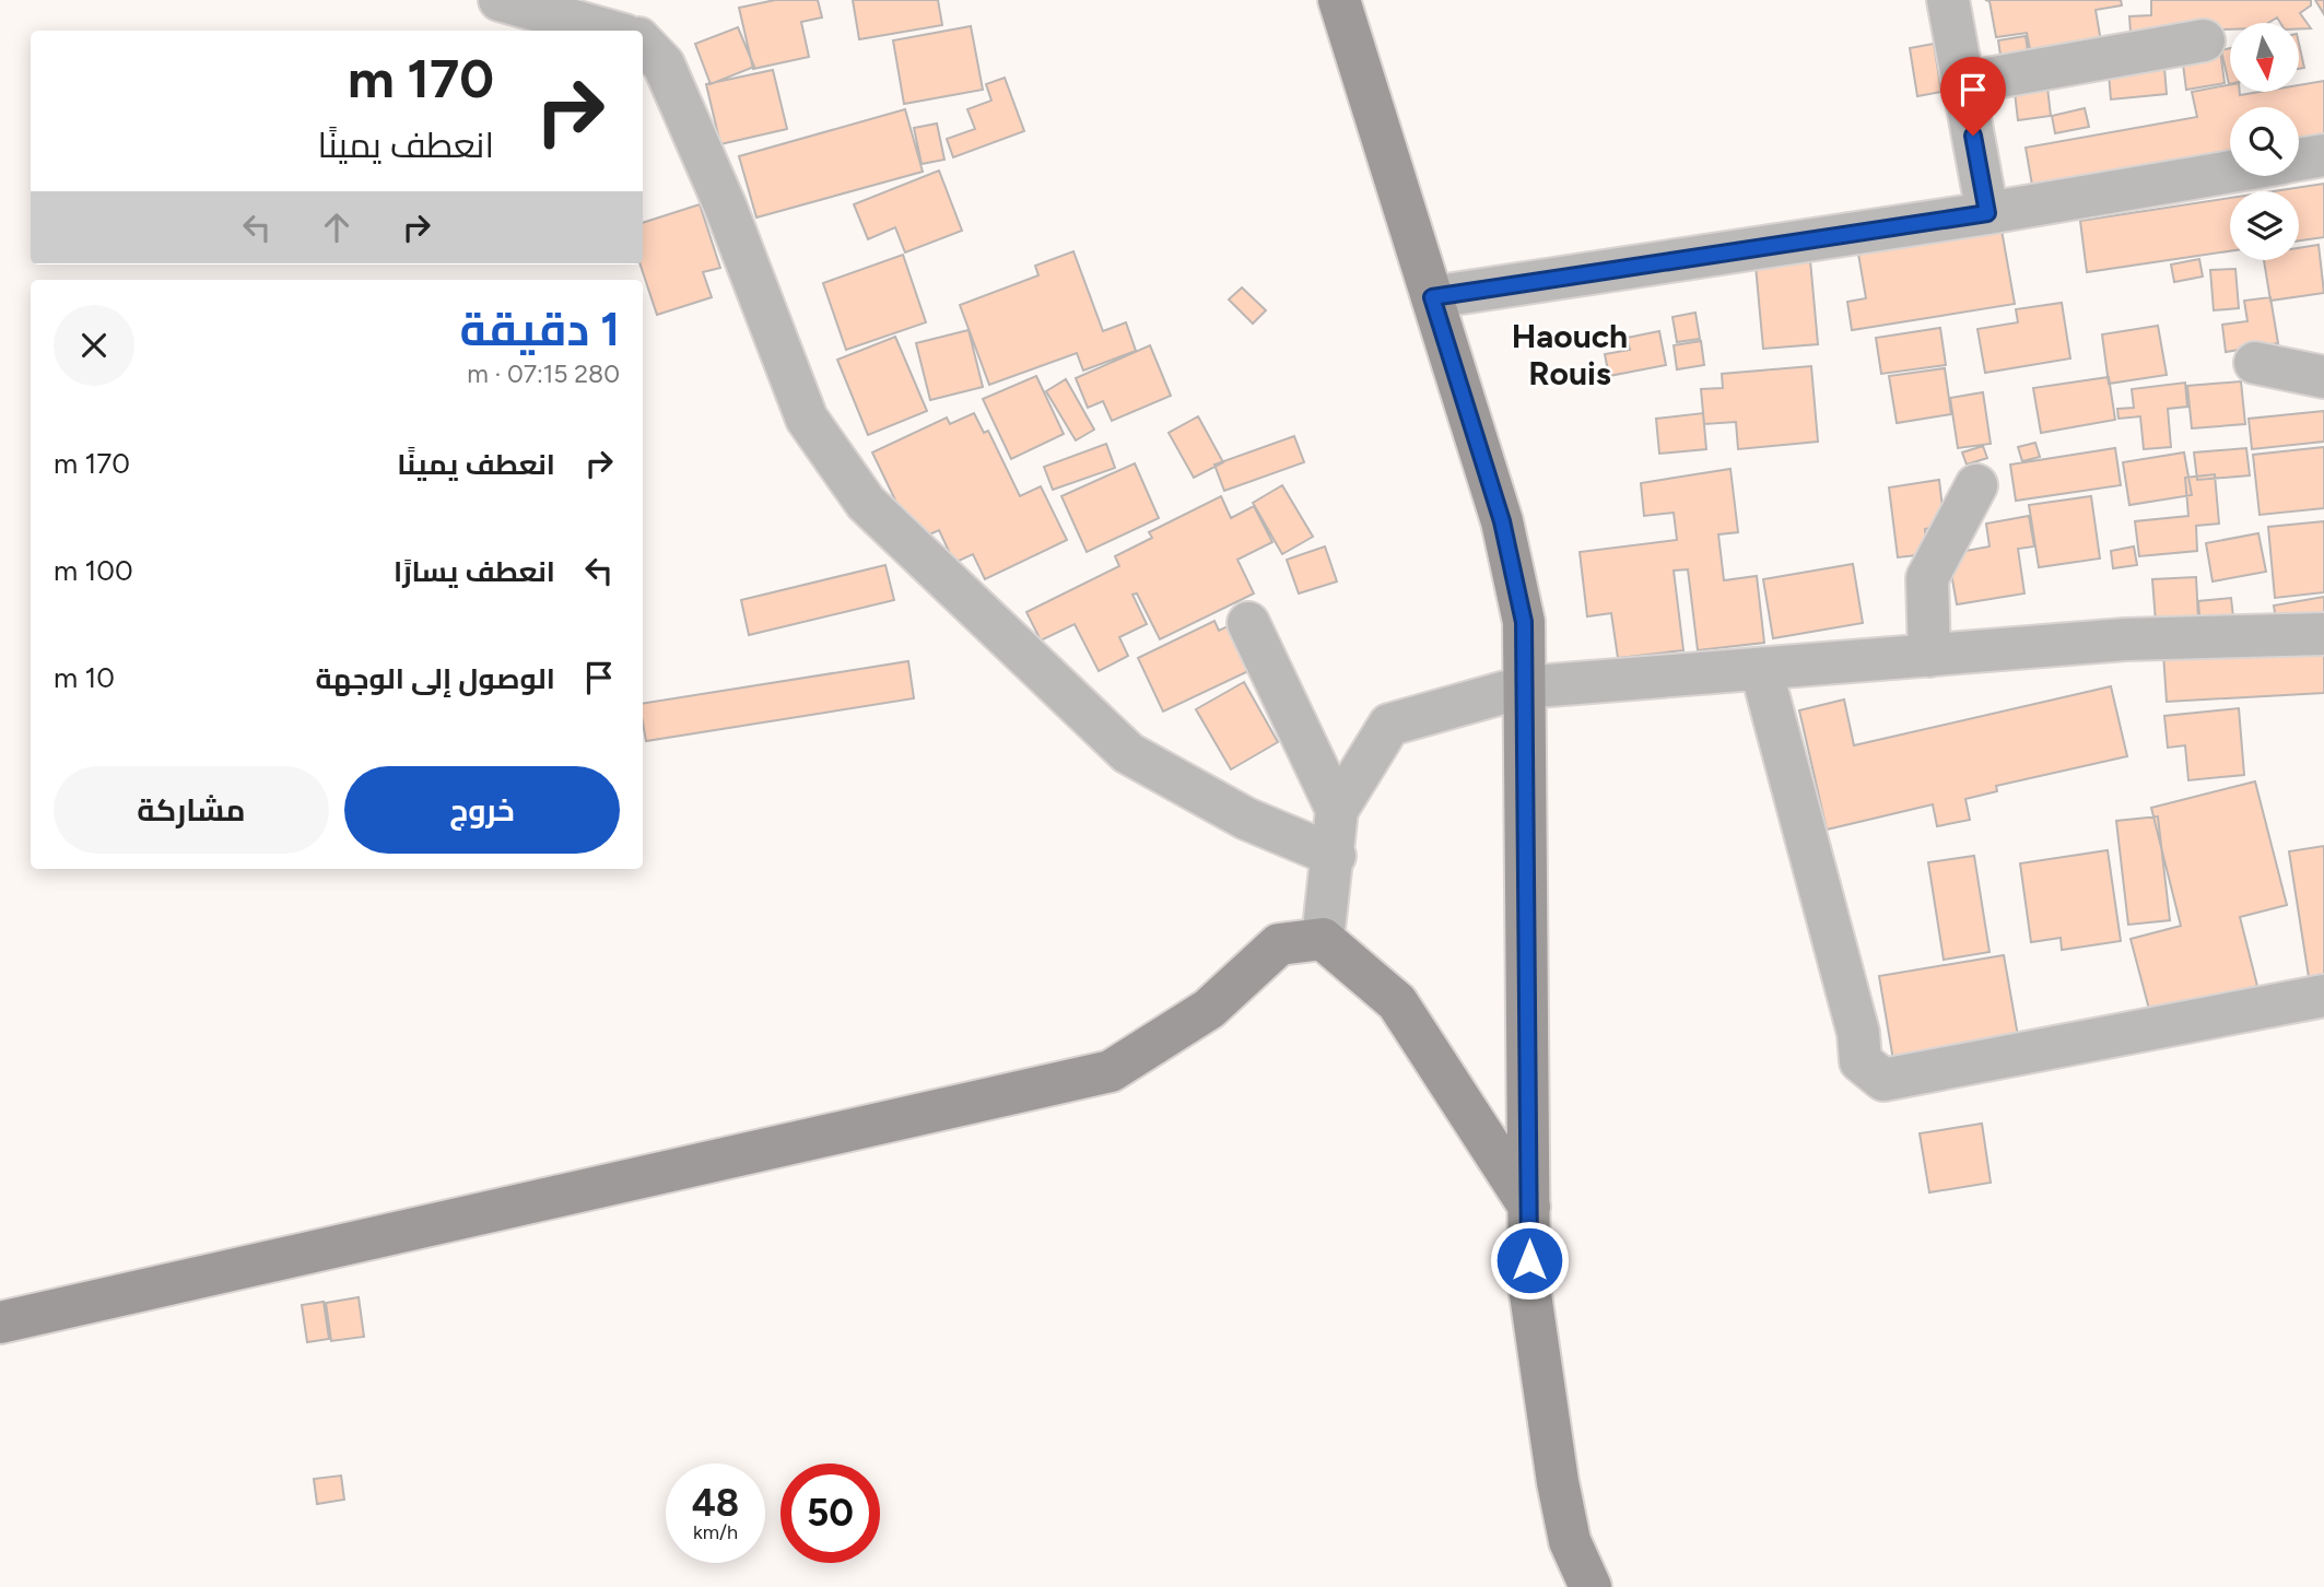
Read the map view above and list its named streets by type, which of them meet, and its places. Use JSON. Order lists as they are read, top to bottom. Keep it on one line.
{"districts":["Haouch Rouis"],"north":"bottom","page":{"turn":["170 m","انعطف يمينًا"],"heading":["1 دقيقة","280 m · 07:15"],"list":[{"name":"انعطف يمينًا","value":"170 m"},{"name":"انعطف يسارًا","value":"100 m"},{"name":"الوصول إلى الوجهة","value":"10 m"}],"buttons":["خروج","مشاركة"],"speed":"48 km/h","limit":"50"}}
